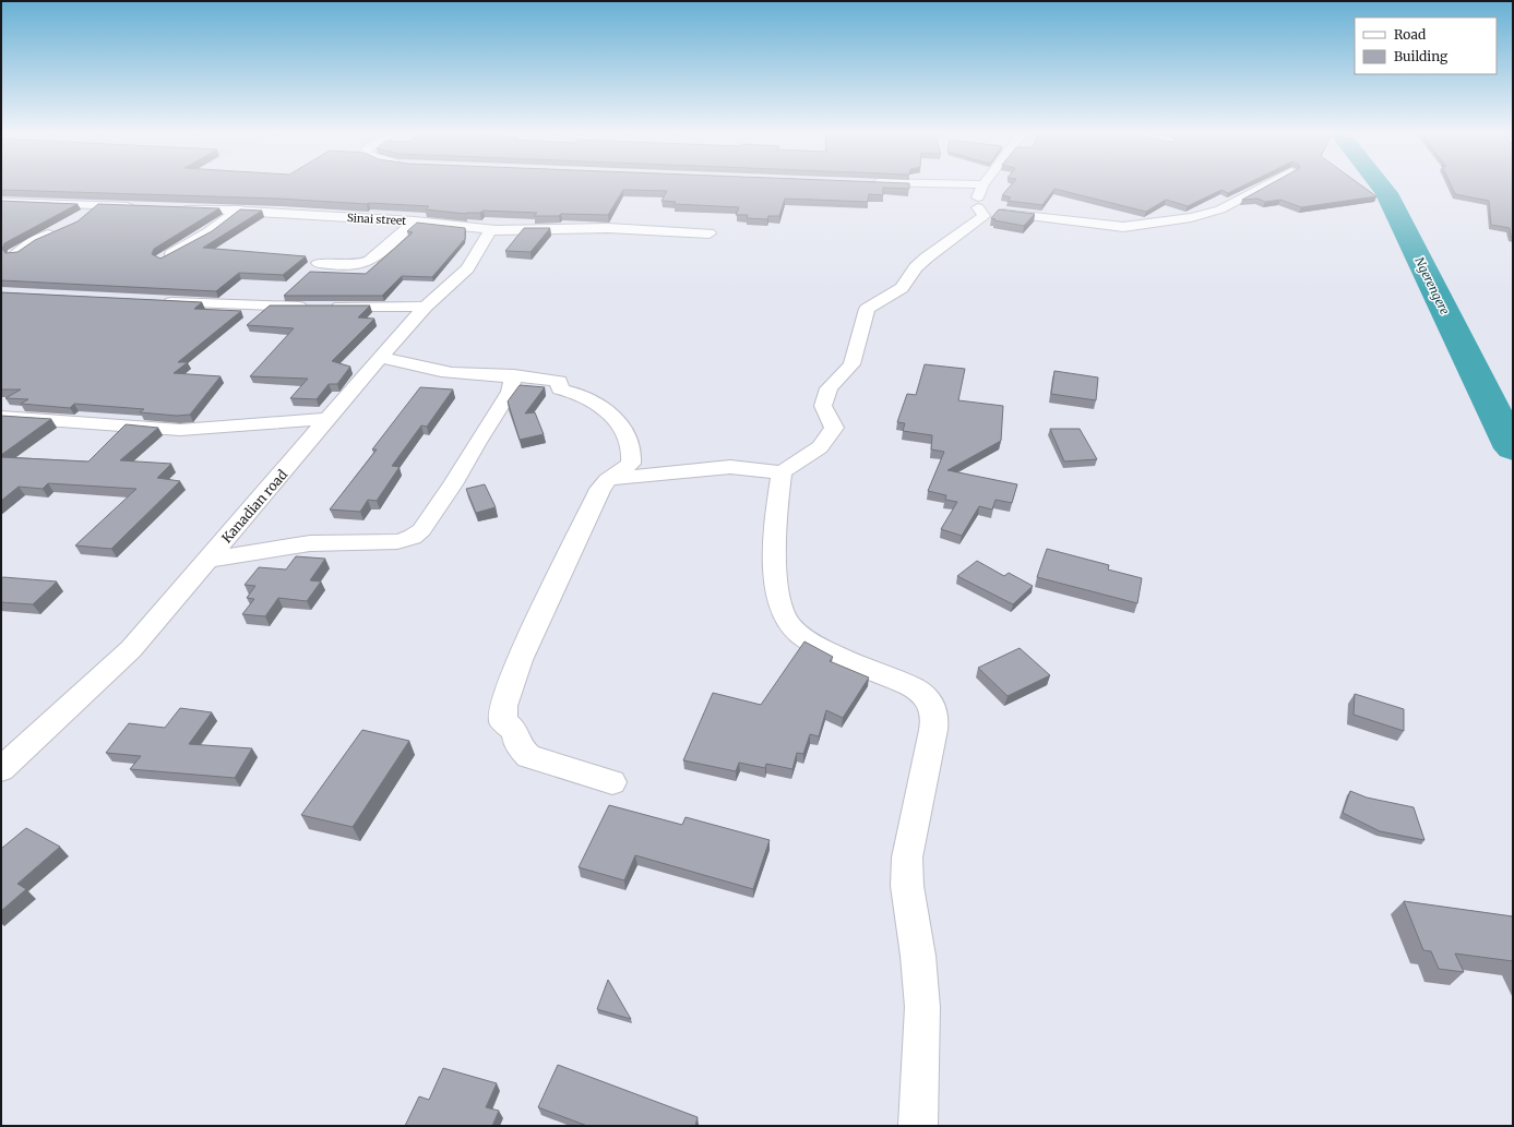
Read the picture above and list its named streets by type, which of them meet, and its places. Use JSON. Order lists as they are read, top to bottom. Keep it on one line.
{"streets":{"street":["Sinai street","Kanadian road"]},"crossings":[["Sinai street","Kanadian road"]],"water":["Ngerengere"],"legend":["Road","Building"]}
